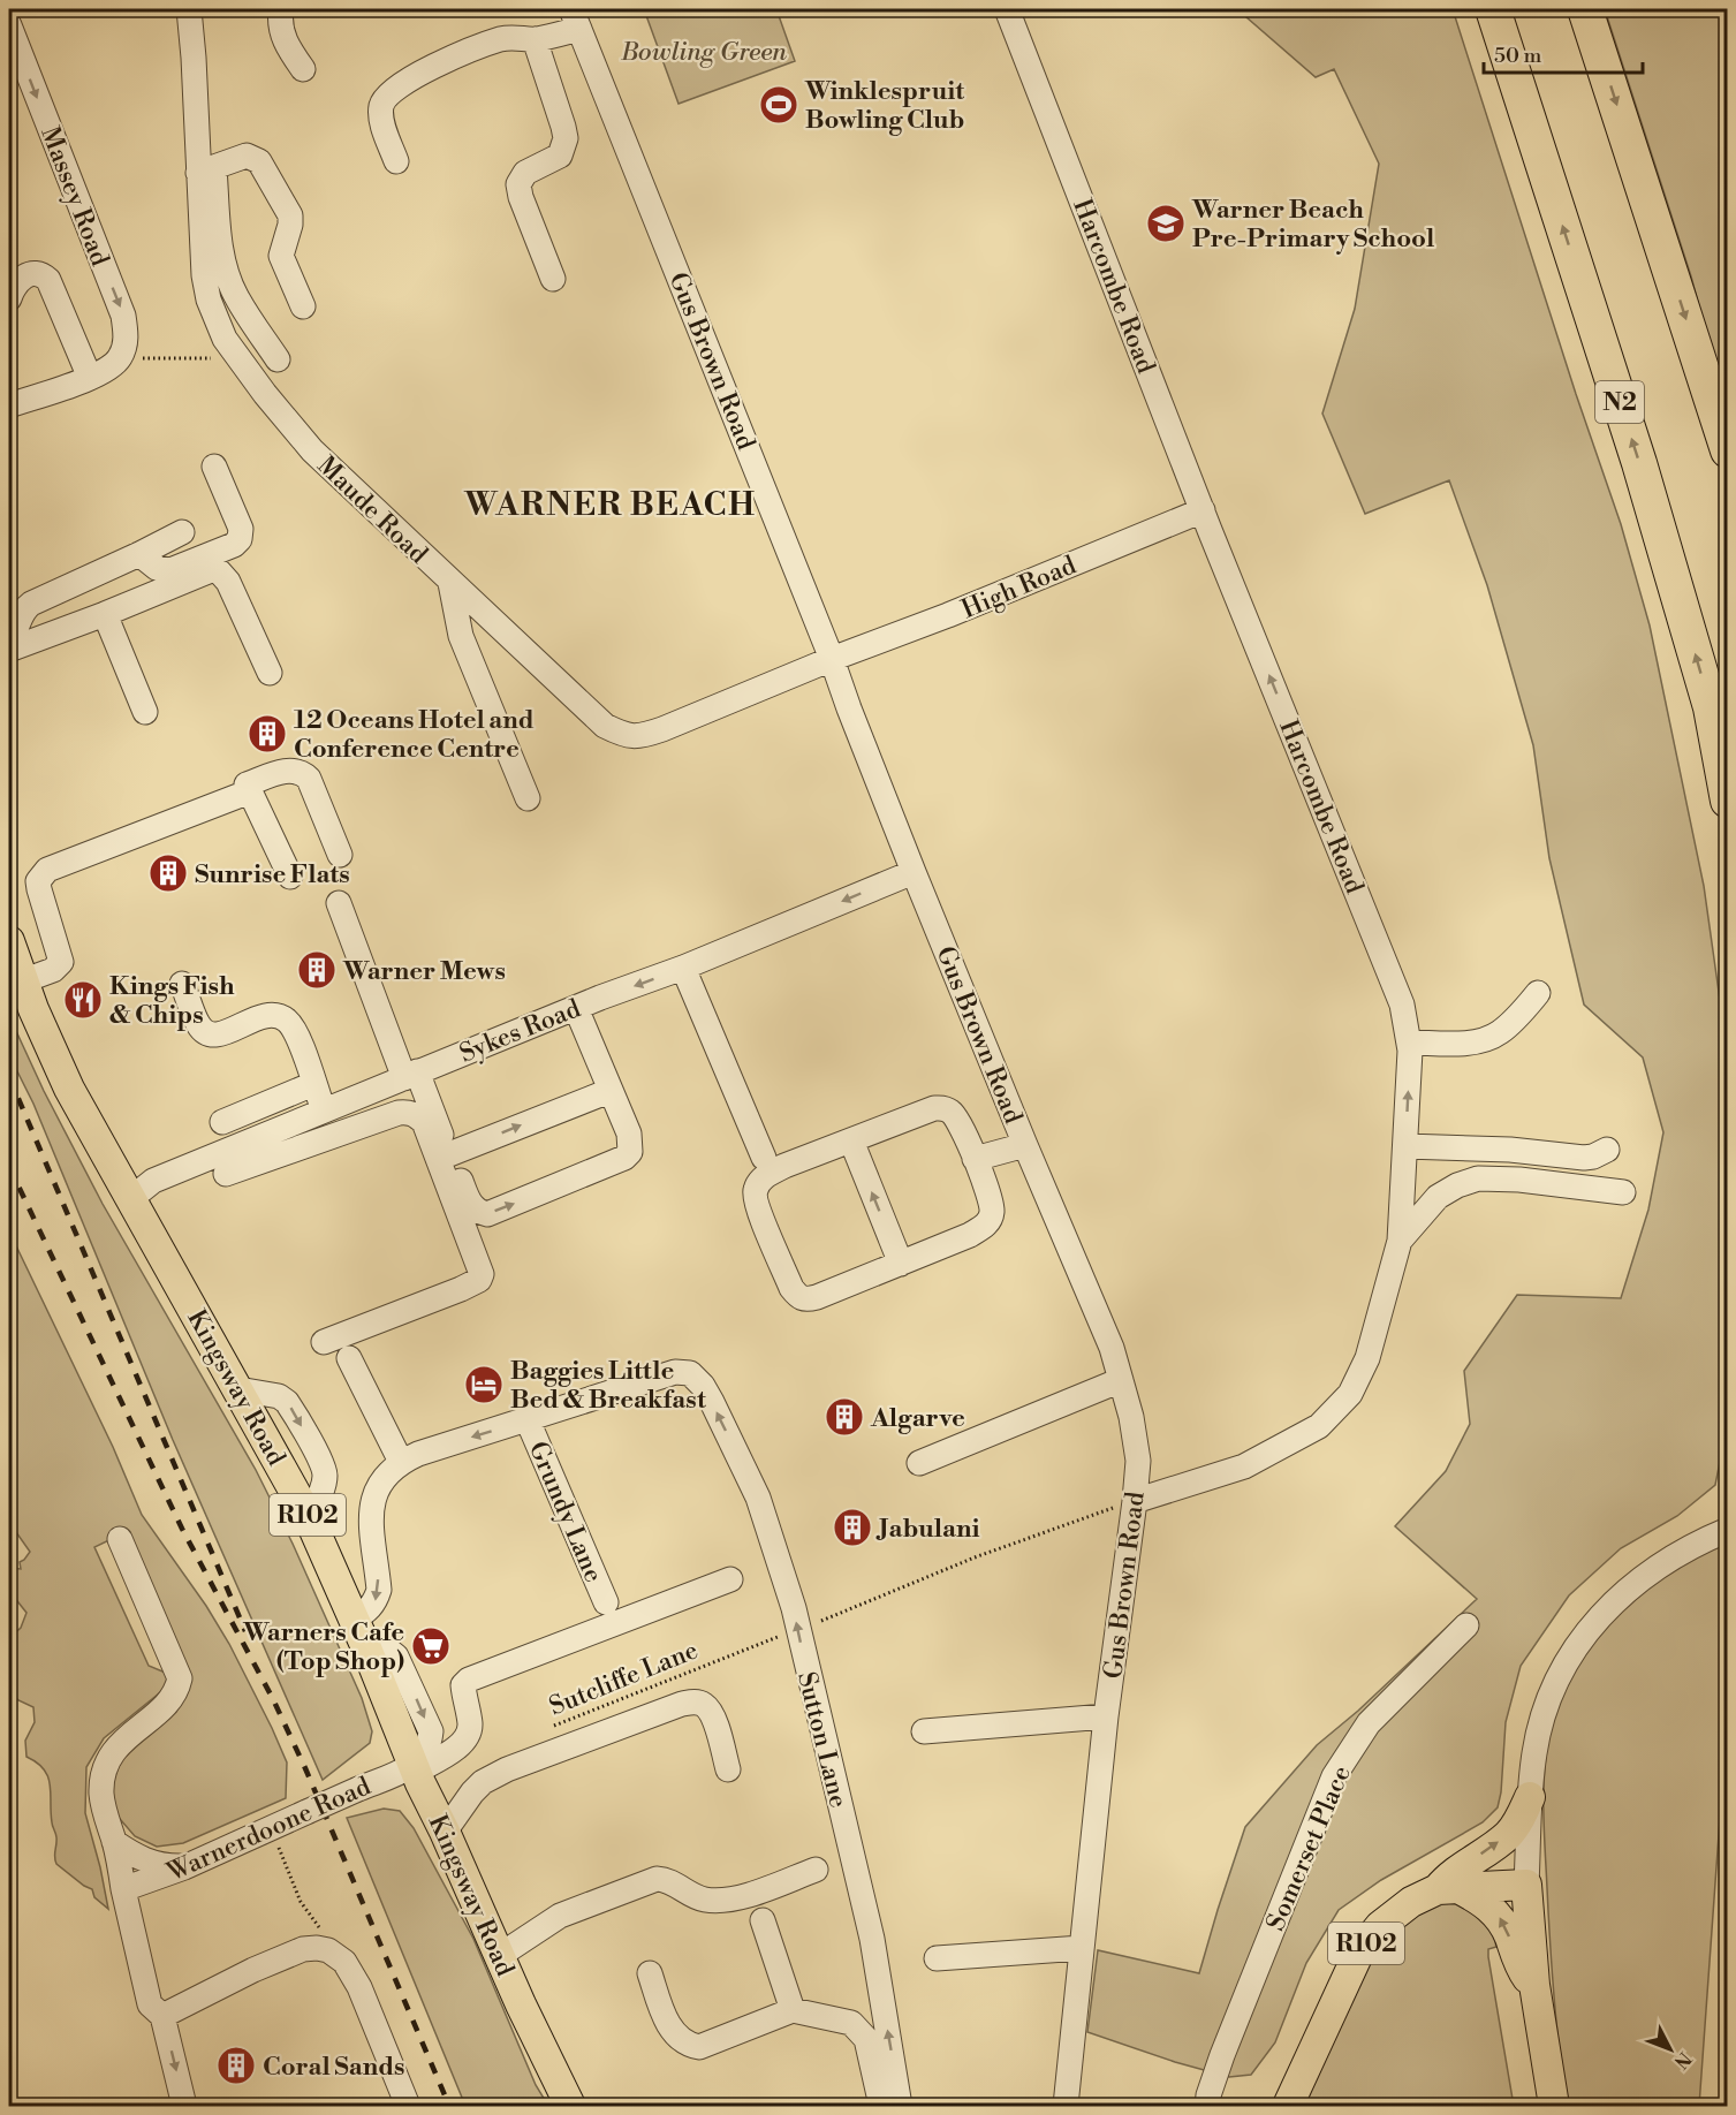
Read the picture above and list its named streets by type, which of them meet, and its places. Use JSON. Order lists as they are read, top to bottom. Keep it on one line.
{"streets":{"highway":["N2"],"main road":["Kingsway Road","R102"],"street":["Massey Road","Harcombe Road","Gus Brown Road","Maude Road","High Road","Sykes Road","Grundy Lane","Sutton Lane","Warnerdoone Road","Somerset Place"],"path":["Sutcliffe Lane"]},"crossings":[["Harcombe Road","Gus Brown Road"],["Harcombe Road","High Road"],["Gus Brown Road","Maude Road"],["Gus Brown Road","High Road"],["Gus Brown Road","Sykes Road"],["Maude Road","High Road"],["Sykes Road","Kingsway Road"],["Kingsway Road","Warnerdoone Road"],["Grundy Lane","Sutton Lane"]],"one_way":["Harcombe Road","Sykes Road","Sutton Lane"],"districts":["WARNER BEACH"],"parks":["Bowling Green"],"places":{"sports":["Winklespruit Bowling Club"],"school or university":["Warner Beach Pre-Primary School"],"building":["12 Oceans Hotel and Conference Centre","Sunrise Flats","Warner Mews","Algarve","Jabulani","Coral Sands"],"restaurant":["Kings Fish & Chips"],"hotel":["Baggies Little Bed & Breakfast"],"supermarket":["Warners Cafe (Top Shop)"]},"scale_bar":"50 m","north":"bottom right"}
